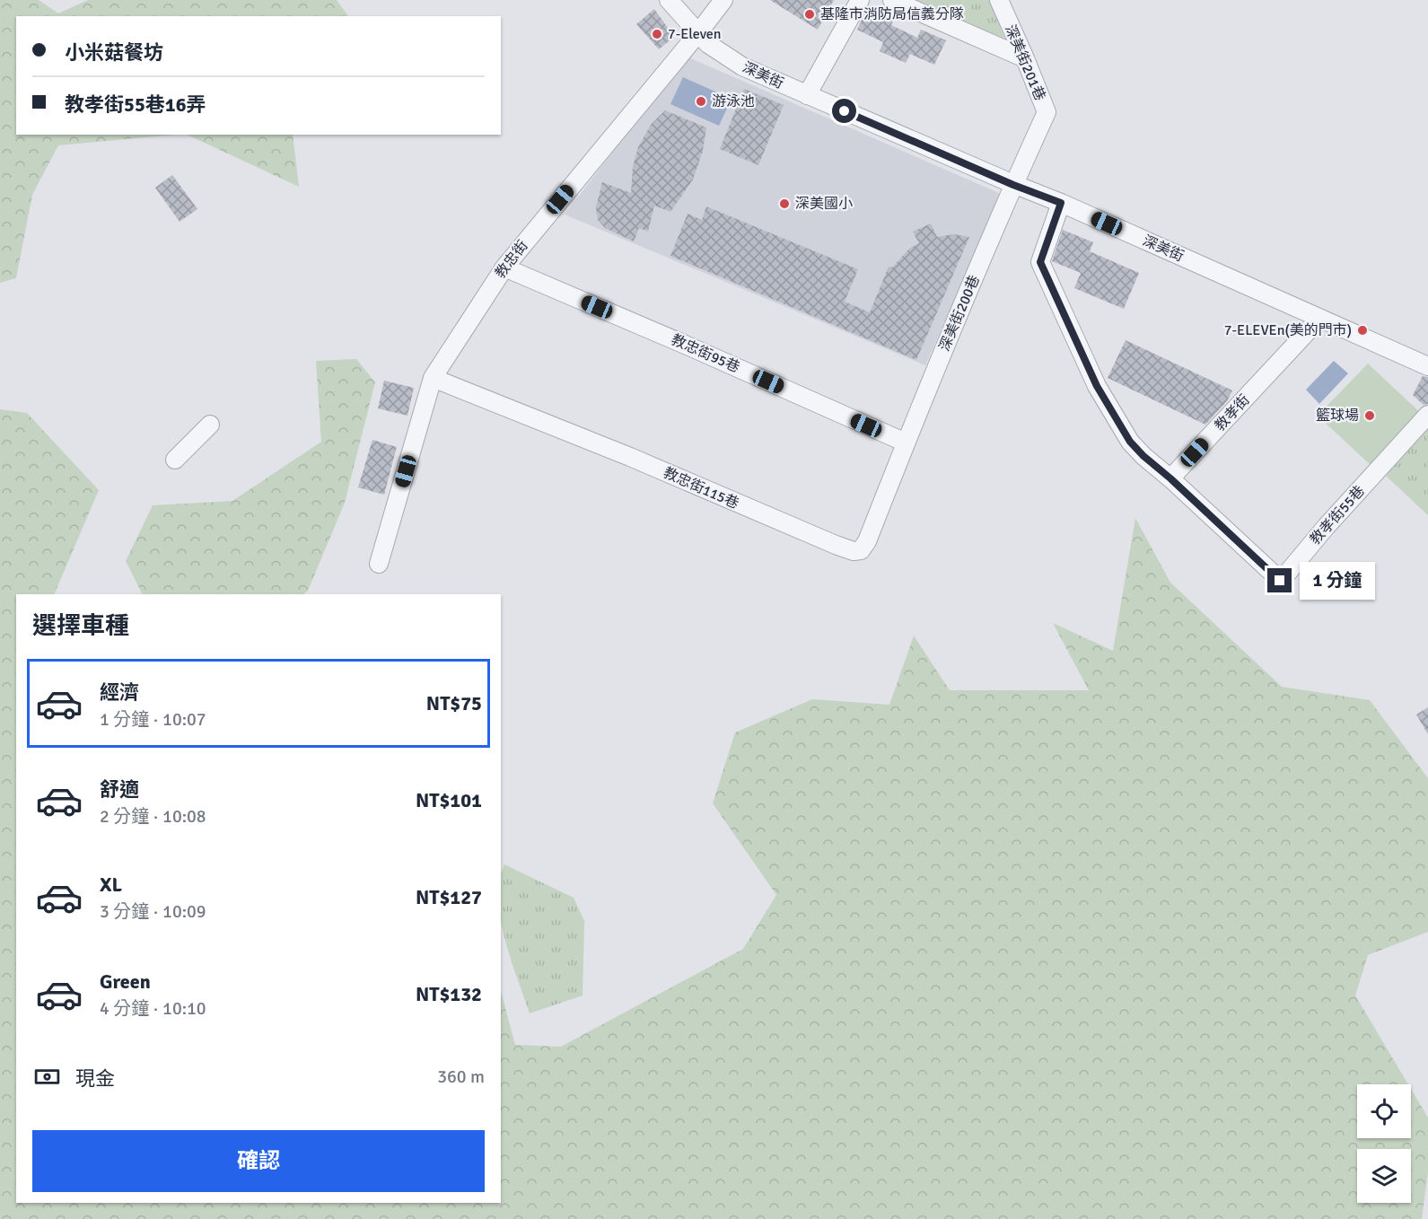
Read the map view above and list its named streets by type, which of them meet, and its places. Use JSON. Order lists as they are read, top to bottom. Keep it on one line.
{"streets":{"street":["深美街201巷","深美街","教忠街","深美街200巷","教忠街95巷","教孝街","教忠街115巷","教孝街55巷"]},"crossings":[["深美街201巷","深美街"],["深美街201巷","深美街200巷"],["深美街","教忠街"],["深美街","深美街200巷"],["深美街","教孝街"],["教忠街","教忠街95巷"],["教忠街","教忠街115巷"],["深美街200巷","教忠街95巷"],["深美街200巷","教忠街115巷"],["教忠街95巷","教忠街115巷"],["教孝街","教孝街55巷"]],"places":["基隆市消防局信義分隊","7-Eleven","游泳池","深美國小","7-ELEVEn(美的門市)","籃球場"],"page":{"banner":["小米菇餐坊","教孝街55巷16弄"],"bubble":"1 分鐘","heading":"選擇車種","list":[{"name":"經濟","note":"1 分鐘 · 10:07","value":"NT$75"},{"name":"舒適","note":"2 分鐘 · 10:08","value":"NT$101"},{"name":"XL","note":"3 分鐘 · 10:09","value":"NT$127"},{"name":"Green","note":"4 分鐘 · 10:10","value":"NT$132"}],"pay":["現金","360 m"],"buttons":"確認"}}
